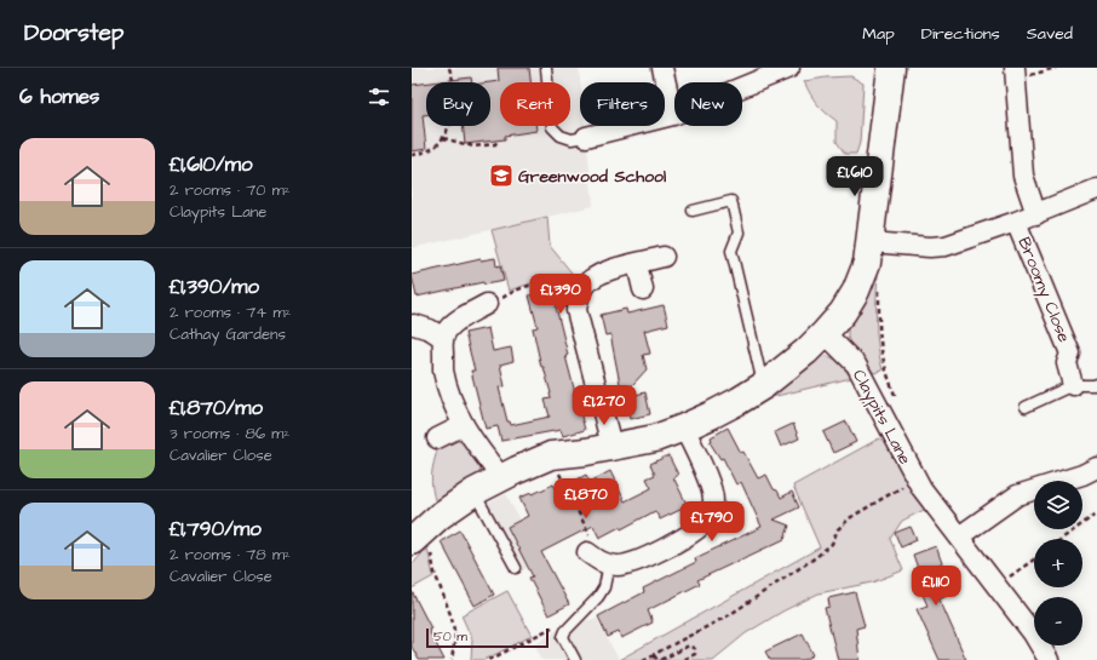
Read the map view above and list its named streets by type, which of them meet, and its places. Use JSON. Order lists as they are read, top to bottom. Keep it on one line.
{"streets":{"street":["Broomy Close","Claypits Lane"]},"places":{"school or university":["Greenwood School"]},"scale_bar":"50 m","page":{"header":"Doorstep","nav":["Map","Directions","Saved"],"heading":"6 homes","chip":["Buy","Rent","Filters","New"],"list":[{"name":"£1,610/mo","note":"2 rooms · 70 m² · Claypits Lane"},{"name":"£1,390/mo","note":"2 rooms · 74 m² · Cathay Gardens"},{"name":"£1,870/mo","note":"3 rooms · 86 m² · Cavalier Close"},{"name":"£1,790/mo","note":"2 rooms · 78 m² · Cavalier Close"}],"price":["£1,610","£1,390","£1,270","£1,870","£1,790","£1,110"],"map_buttons":["+","−"],"scale":"50 m"}}
